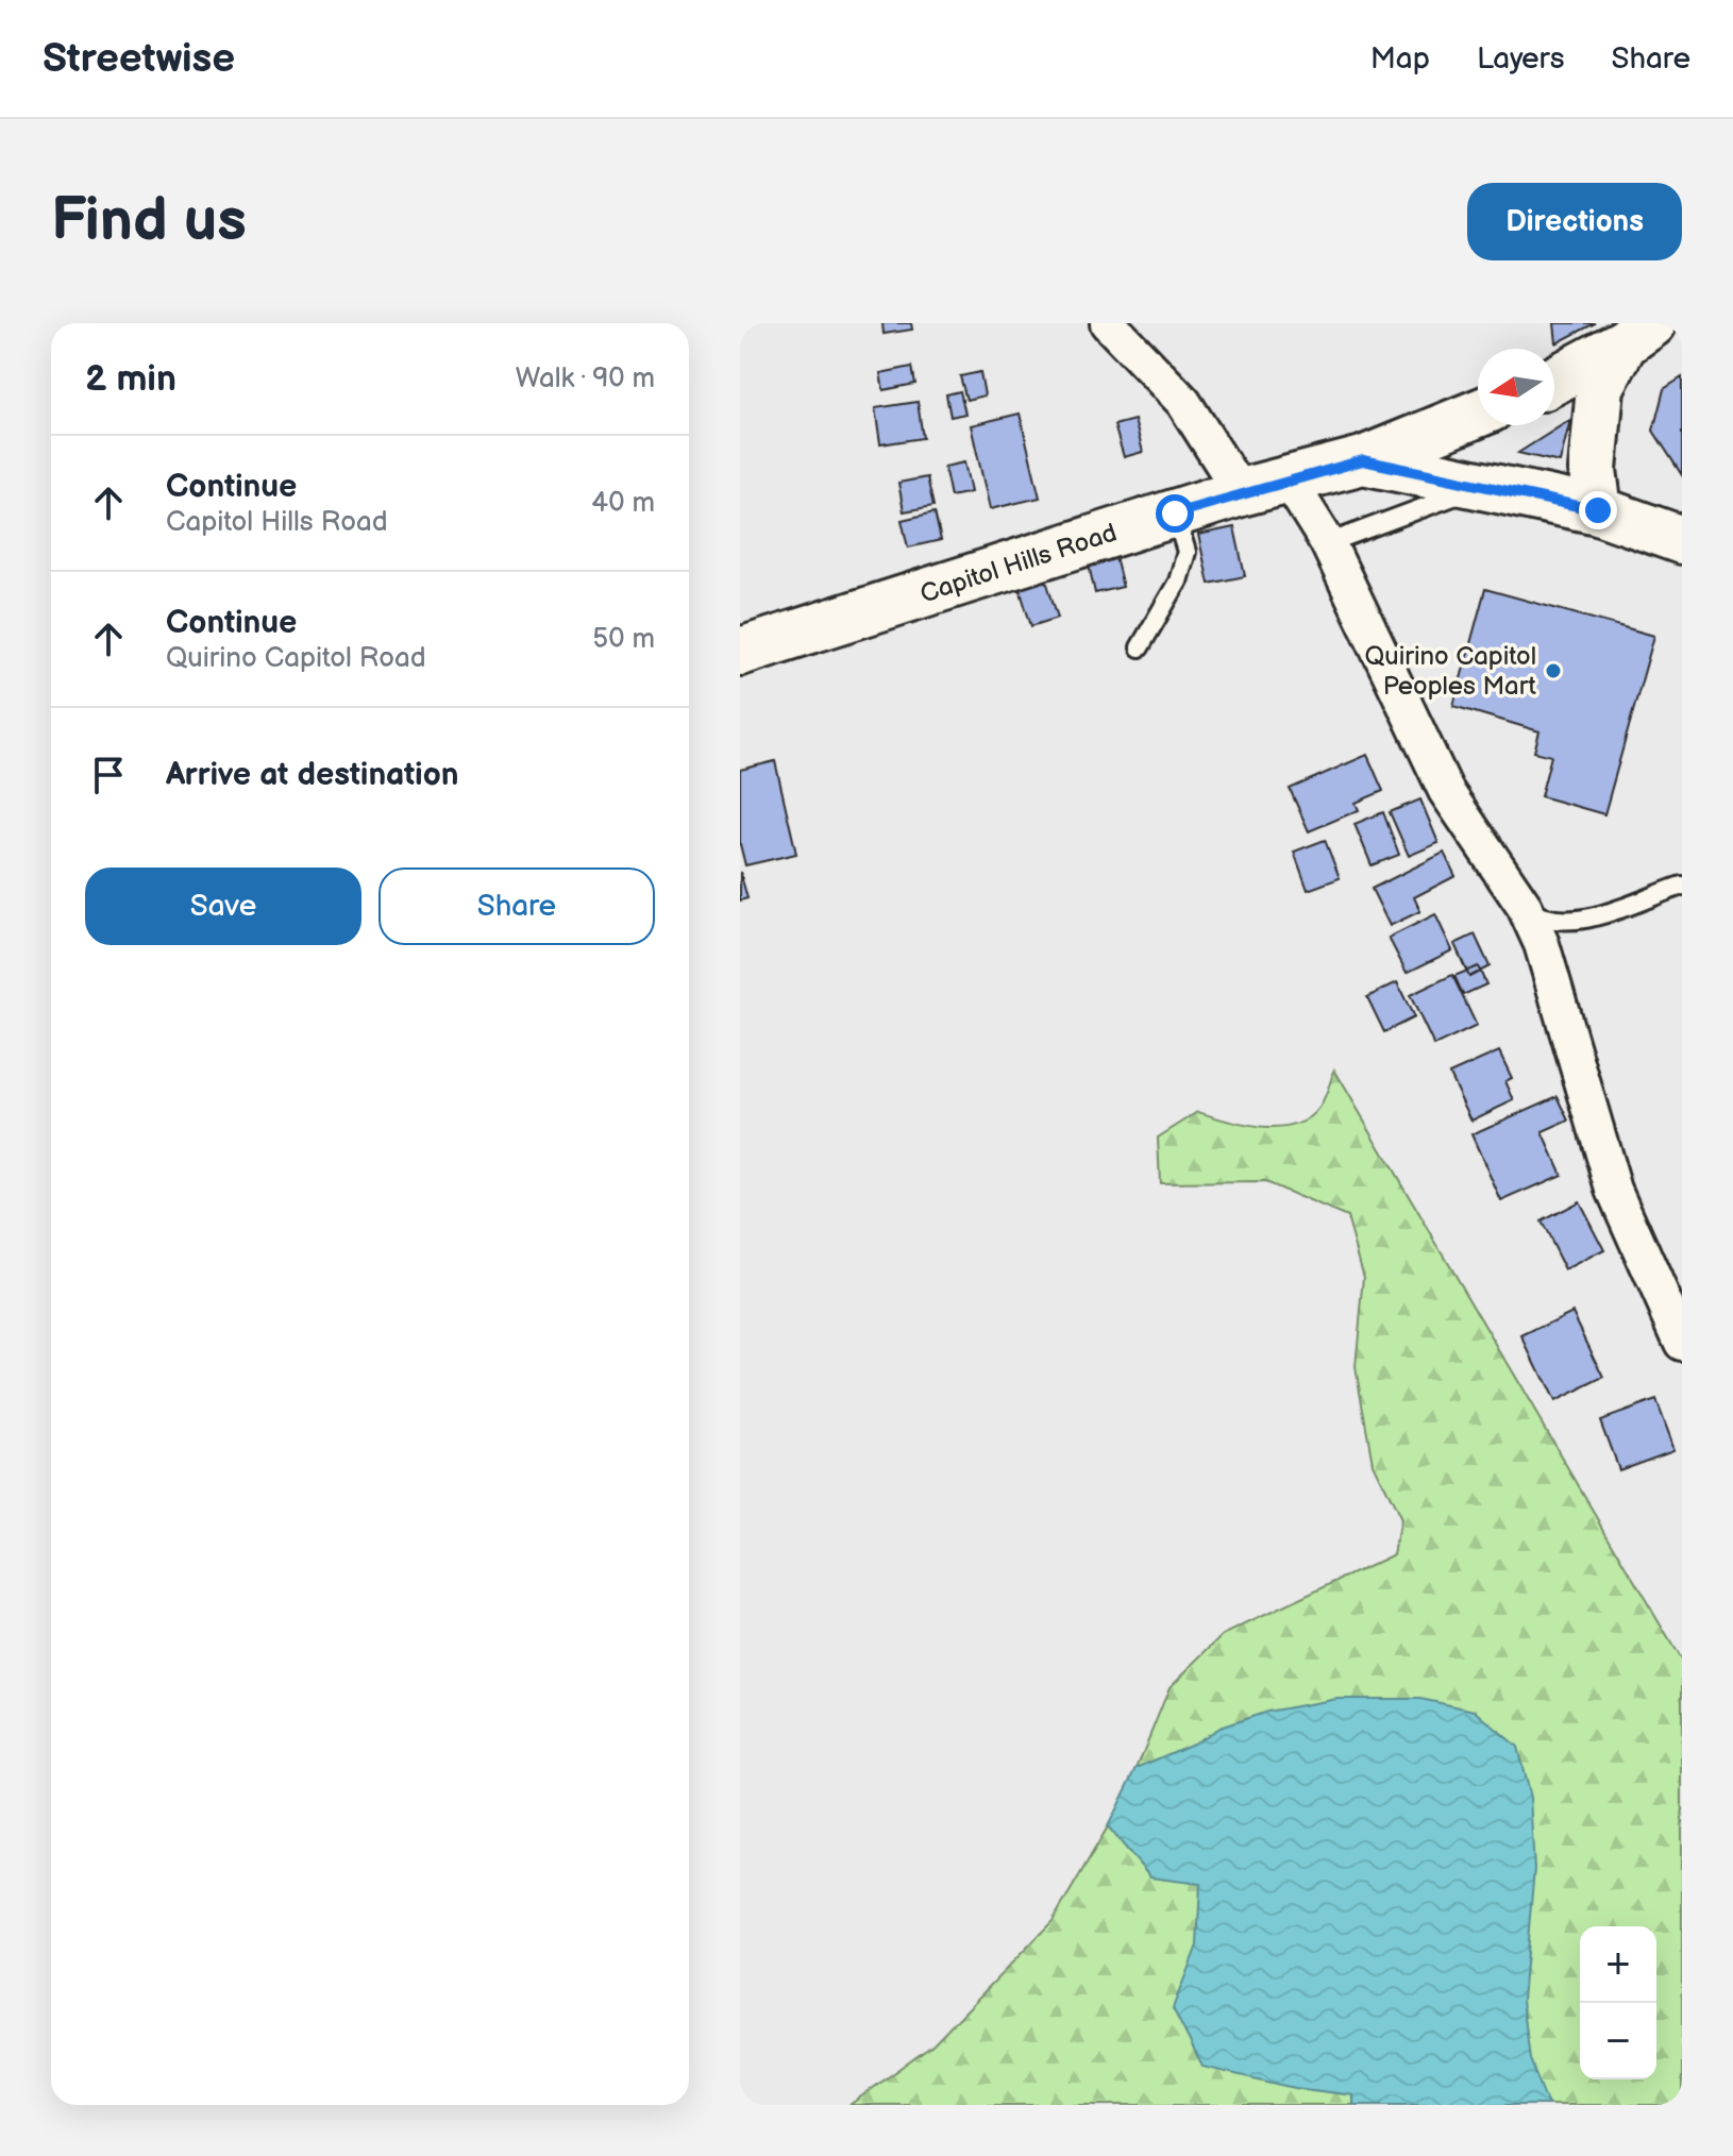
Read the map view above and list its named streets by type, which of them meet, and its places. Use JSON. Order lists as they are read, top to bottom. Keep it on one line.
{"streets":{"street":["Capitol Hills Road"]},"places":["Quirino Capitol Peoples Mart"],"north":"left","page":{"header":"Streetwise","nav":["Map","Layers","Share"],"buttons":["Directions",["Save","Share"]],"title":"Find us","heading":["2 min","Walk · 90 m"],"list":[["Continue","Capitol Hills Road","40 m"],["Continue","Quirino Capitol Road","50 m"],"Arrive at destination"],"map_buttons":["+","−"]}}
